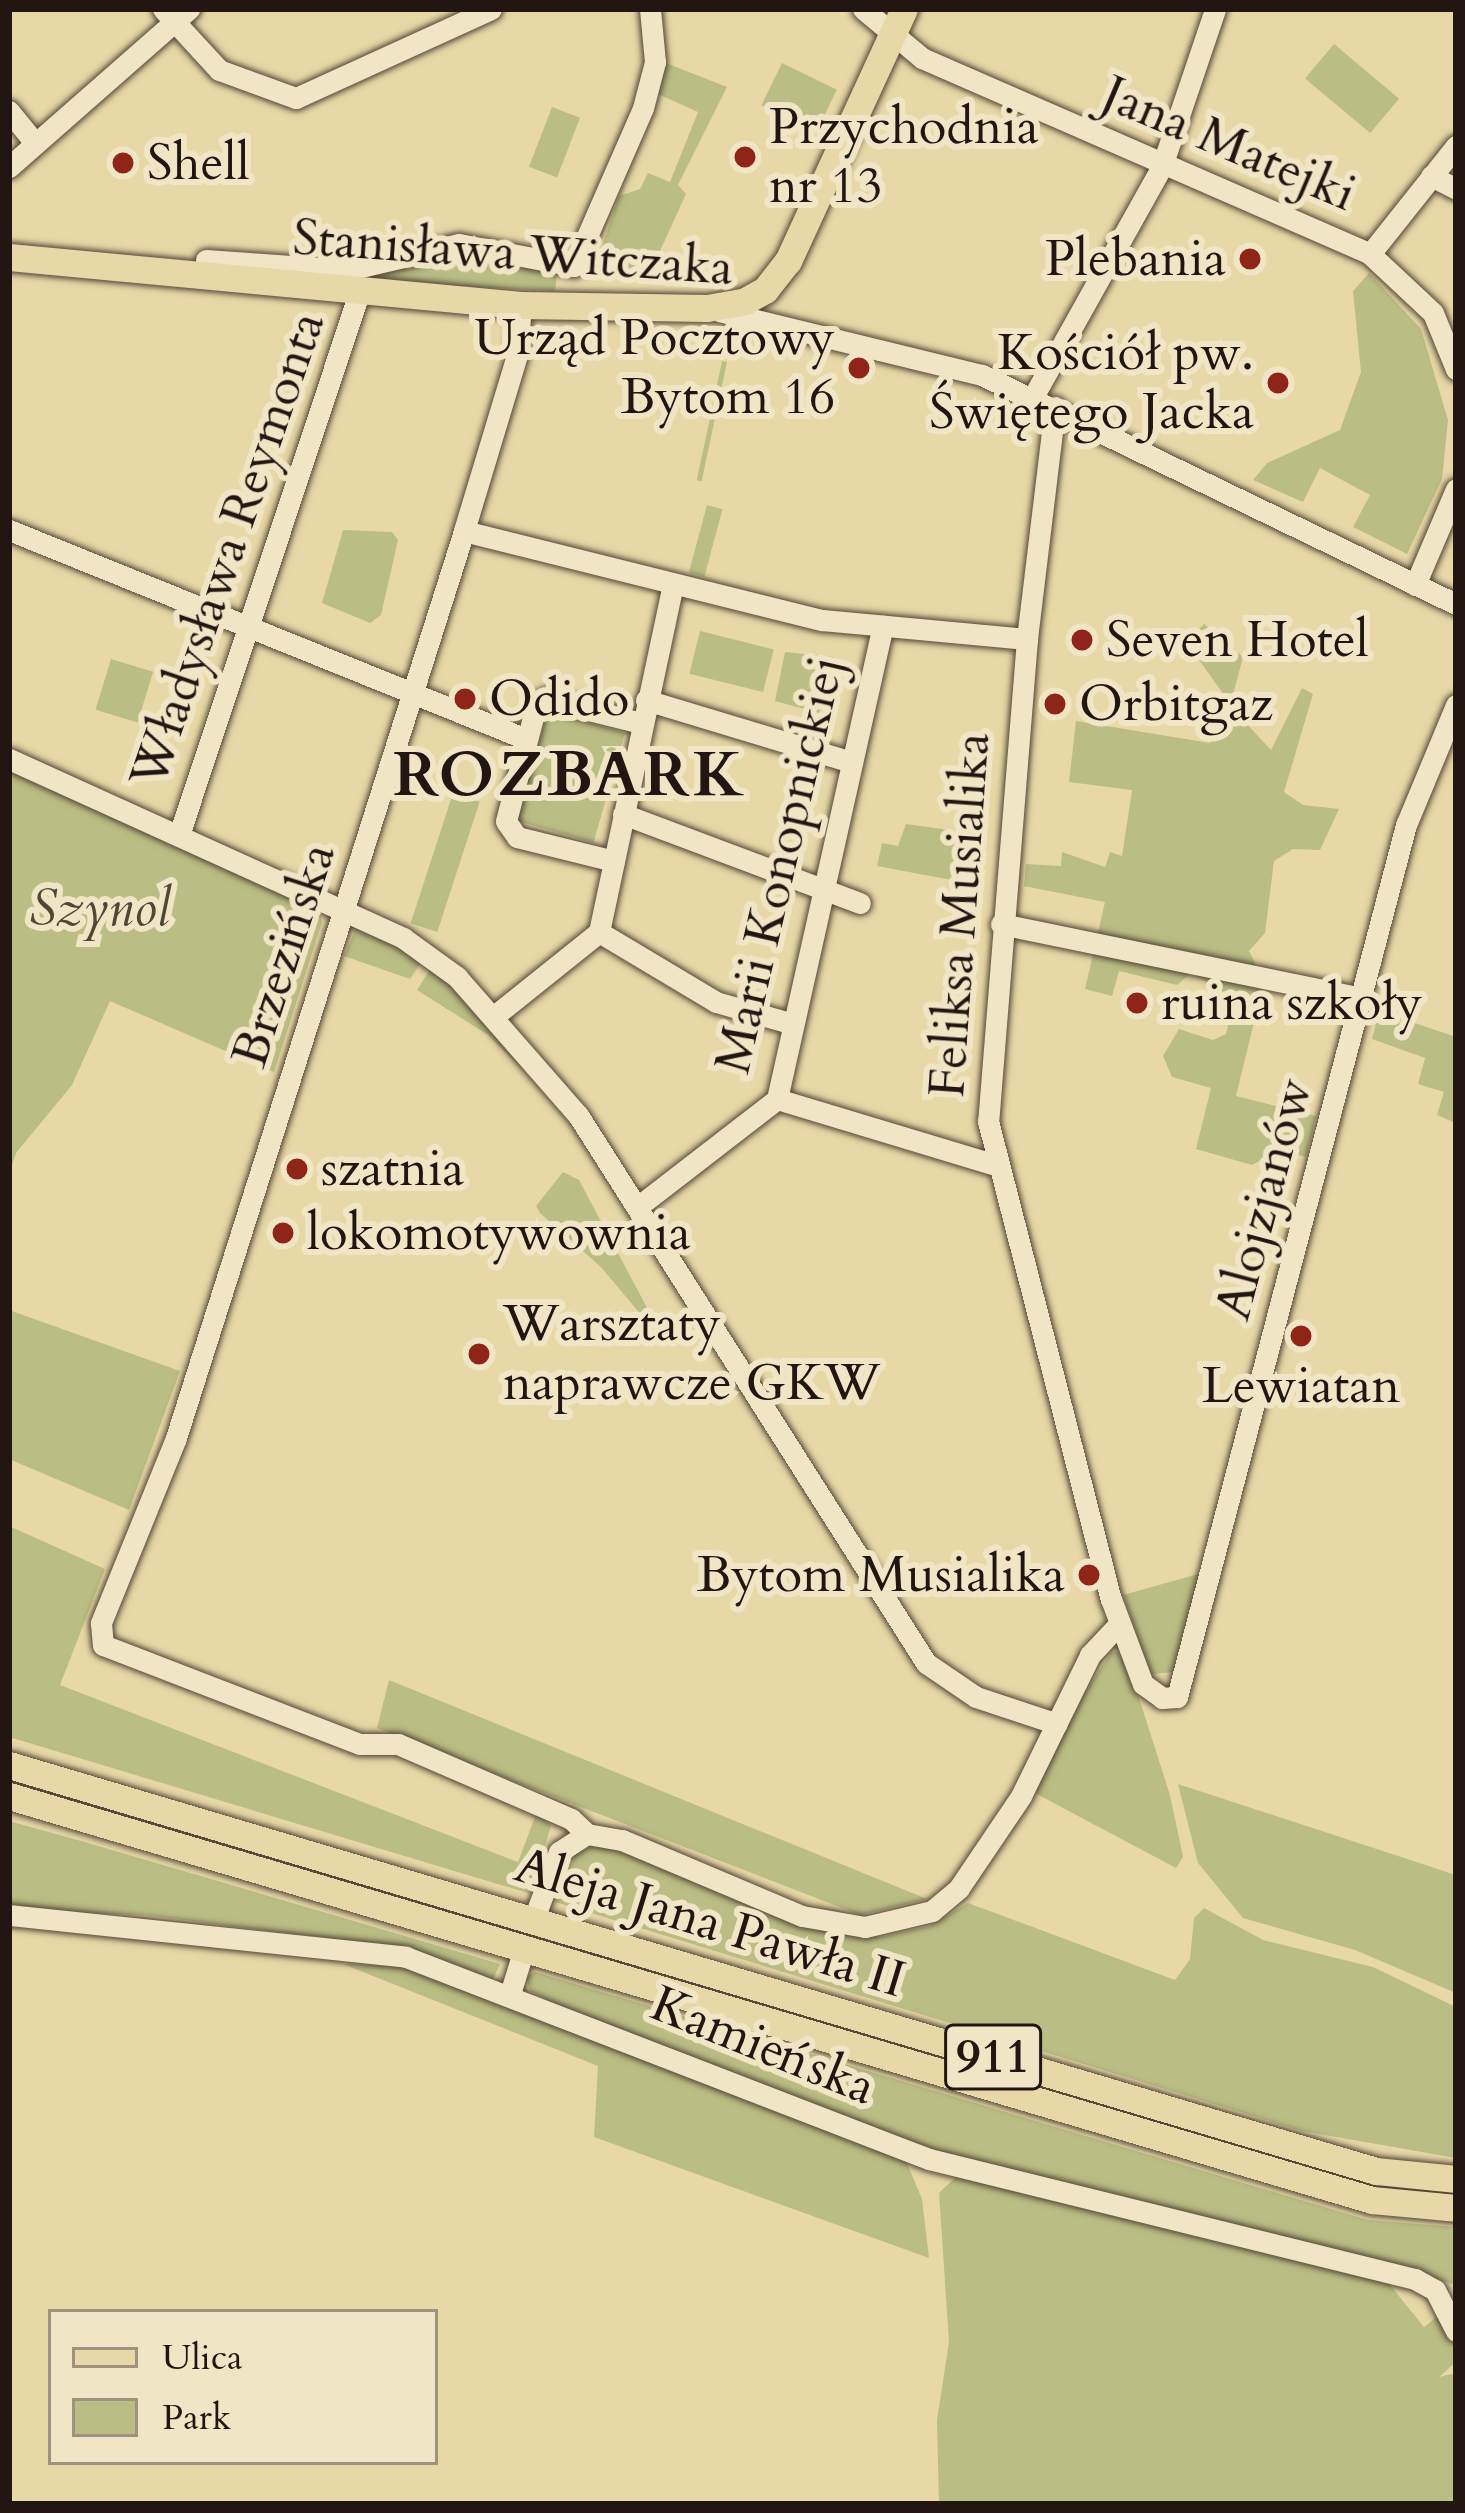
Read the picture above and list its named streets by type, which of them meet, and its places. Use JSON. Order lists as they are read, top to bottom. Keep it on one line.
{"streets":{"main road":["Stanisława Witczaka","Aleja Jana Pawła II","911"],"street":["Jana Matejki","Władysława Reymonta","Marii Konopnickiej","Feliksa Musialika","Brzezińska","Alojzjanów","Kamieńska"]},"crossings":[["Stanisława Witczaka","Władysława Reymonta"],["Stanisława Witczaka","Feliksa Musialika"],["Stanisława Witczaka","Brzezińska"],["Feliksa Musialika","Alojzjanów"]],"districts":["ROZBARK"],"parks":["Szynol"],"places":["Przychodnia nr 13","Shell","Plebania","Urząd Pocztowy Bytom 16","Kościół pw. Świętego Jacka","Seven Hotel","Odido","Orbitgaz","ruina szkoły","szatnia","lokomotywownia","Lewiatan","Warsztaty naprawcze GKW","Bytom Musialika"],"legend":["Ulica","Park"]}
